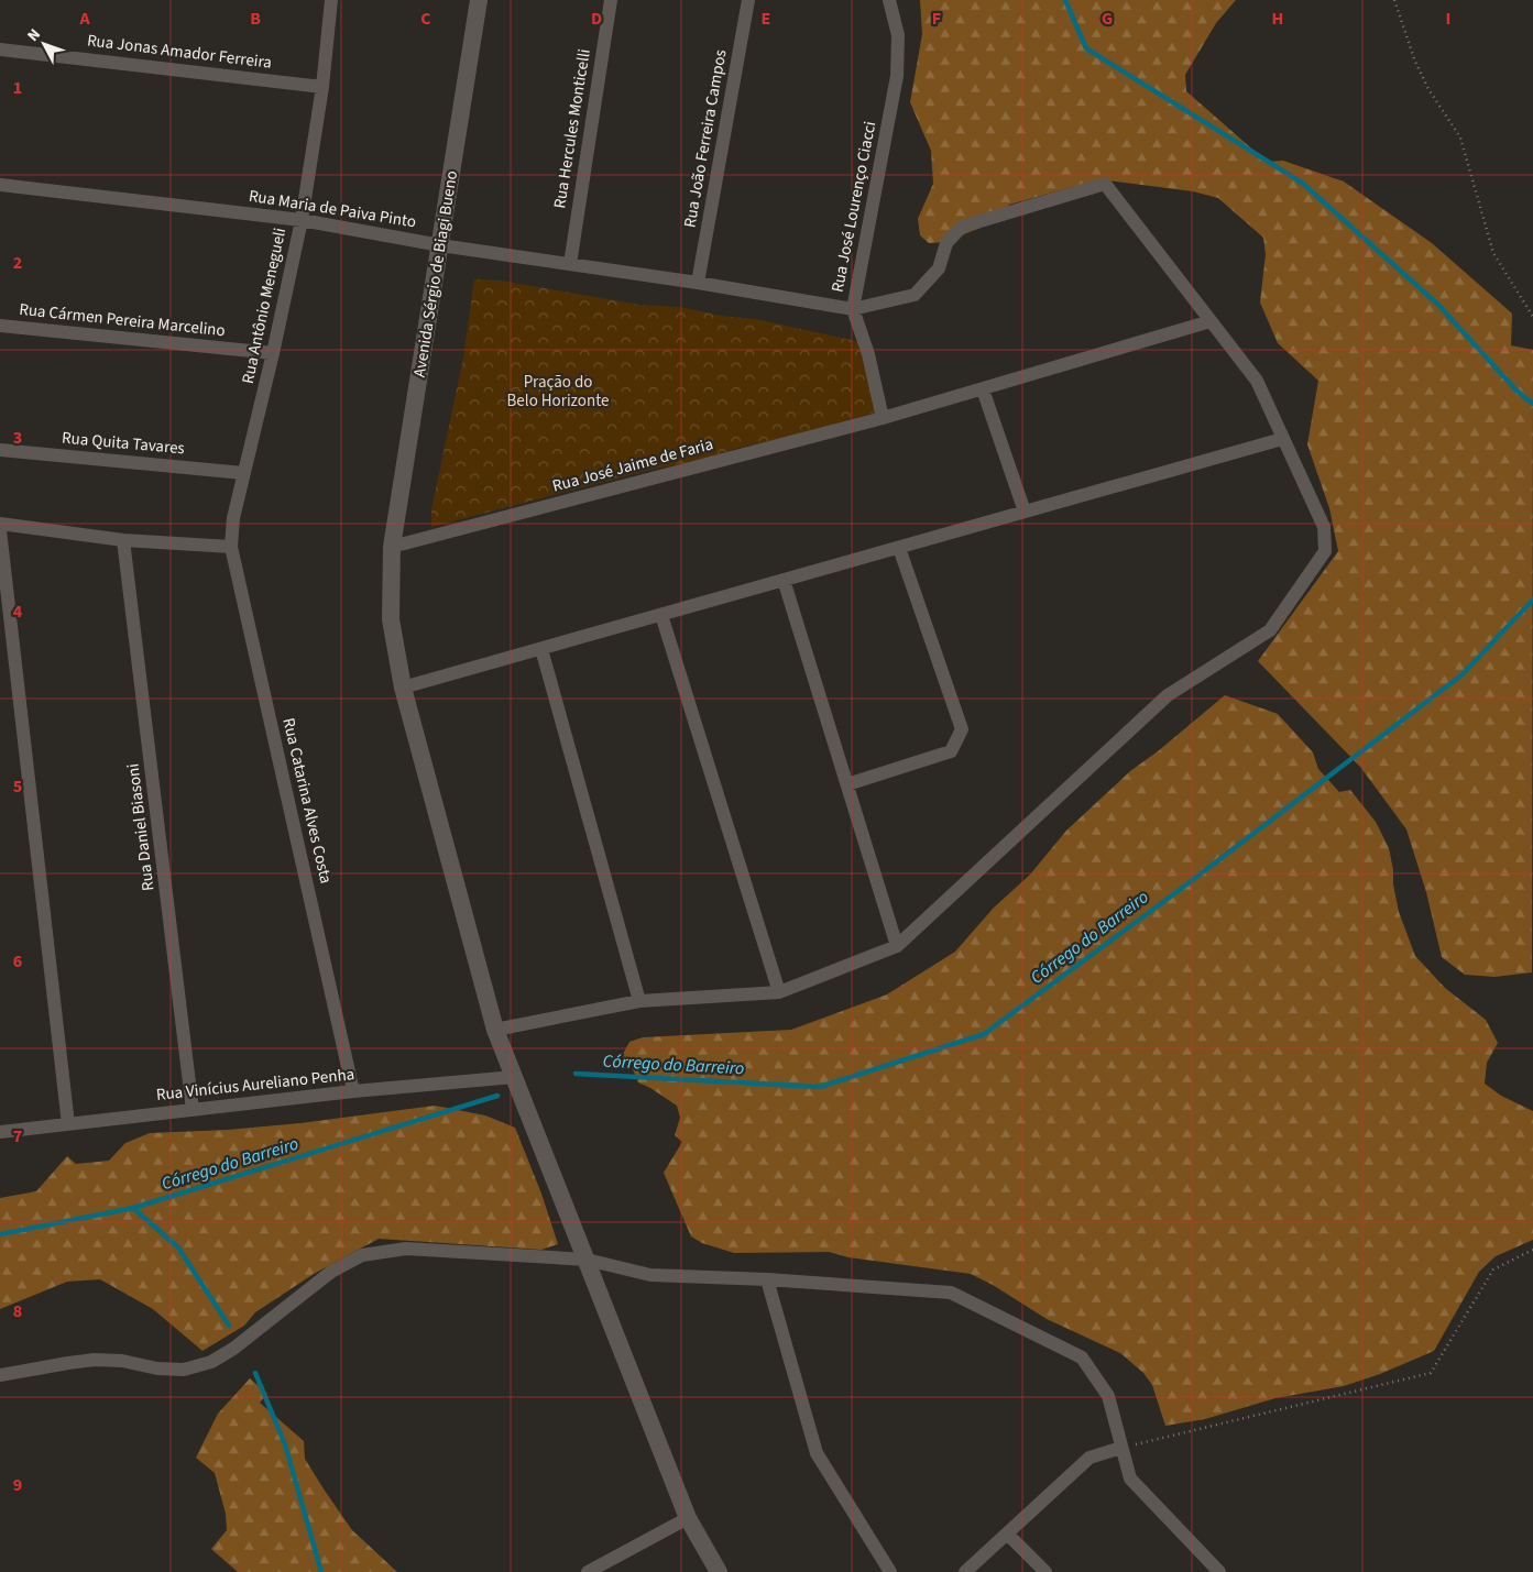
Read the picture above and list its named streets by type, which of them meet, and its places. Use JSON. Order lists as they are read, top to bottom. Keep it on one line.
{"streets":{"street":["Rua Jonas Amador Ferreira","Rua Hercules Monticelli","Rua João Ferreira Campos","Rua José Lourenço Ciacci","Rua Maria de Paiva Pinto","Avenida Sérgio de Biagi Bueno","Rua Antônio Menegueli","Rua Cármen Pereira Marcelino","Rua Quita Tavares","Rua José Jaime de Faria","Rua Catarina Alves Costa","Rua Daniel Biasoni","Rua Vinícius Aureliano Penha"]},"crossings":[["Rua Jonas Amador Ferreira","Rua Antônio Menegueli"],["Rua Hercules Monticelli","Rua Maria de Paiva Pinto"],["Rua João Ferreira Campos","Rua Maria de Paiva Pinto"],["Rua José Lourenço Ciacci","Rua Maria de Paiva Pinto"],["Rua José Lourenço Ciacci","Rua José Jaime de Faria"],["Rua Maria de Paiva Pinto","Avenida Sérgio de Biagi Bueno"],["Rua Maria de Paiva Pinto","Rua Antônio Menegueli"],["Avenida Sérgio de Biagi Bueno","Rua José Jaime de Faria"],["Avenida Sérgio de Biagi Bueno","Rua Vinícius Aureliano Penha"],["Rua Antônio Menegueli","Rua Cármen Pereira Marcelino"],["Rua Antônio Menegueli","Rua Quita Tavares"],["Rua Antônio Menegueli","Rua Catarina Alves Costa"],["Rua Catarina Alves Costa","Rua Vinícius Aureliano Penha"],["Rua Daniel Biasoni","Rua Vinícius Aureliano Penha"]],"water":["Córrego do Barreiro"],"parks":["Pração do Belo Horizonte"],"north":"top left","grid":{"columns":["A","B","C","D","E","F","G","H","I"],"rows":["1","2","3","4","5","6","7","8","9"]}}
